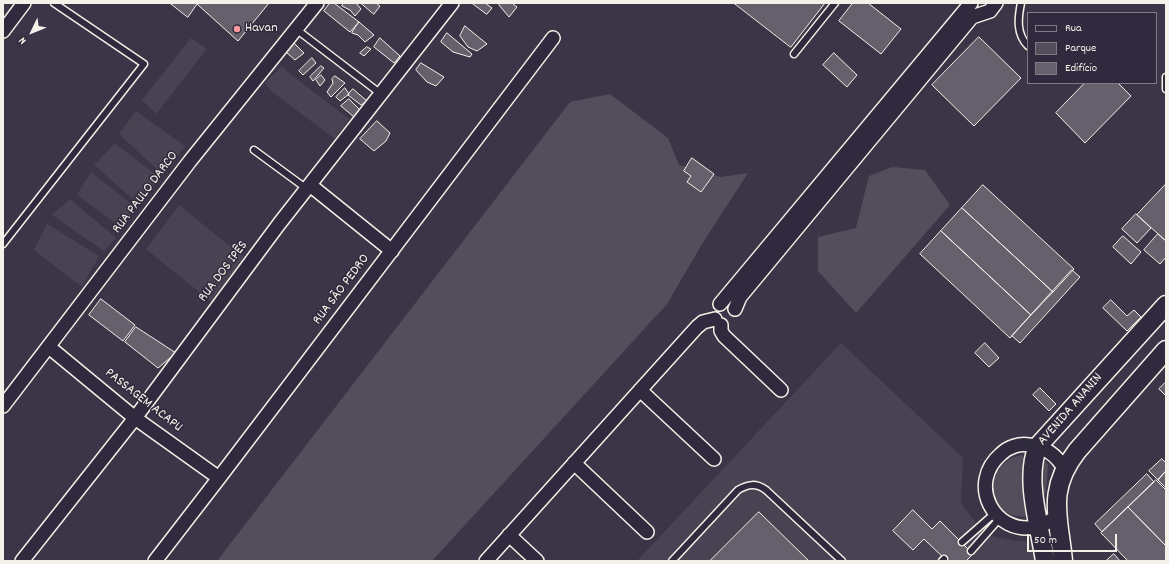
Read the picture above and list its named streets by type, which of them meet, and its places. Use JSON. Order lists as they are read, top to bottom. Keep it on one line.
{"streets":{"main road":["AVENIDA ANANIN"],"street":["RUA PAULO DARCO","RUA DOS IPÊS","RUA SÃO PEDRO","PASSAGEM ACAPU"]},"crossings":[["RUA PAULO DARCO","PASSAGEM ACAPU"],["RUA DOS IPÊS","PASSAGEM ACAPU"],["RUA SÃO PEDRO","PASSAGEM ACAPU"]],"places":["Havan"],"legend":["Rua","Parque","Edifício"],"scale_bar":"50 m","north":"bottom left"}
